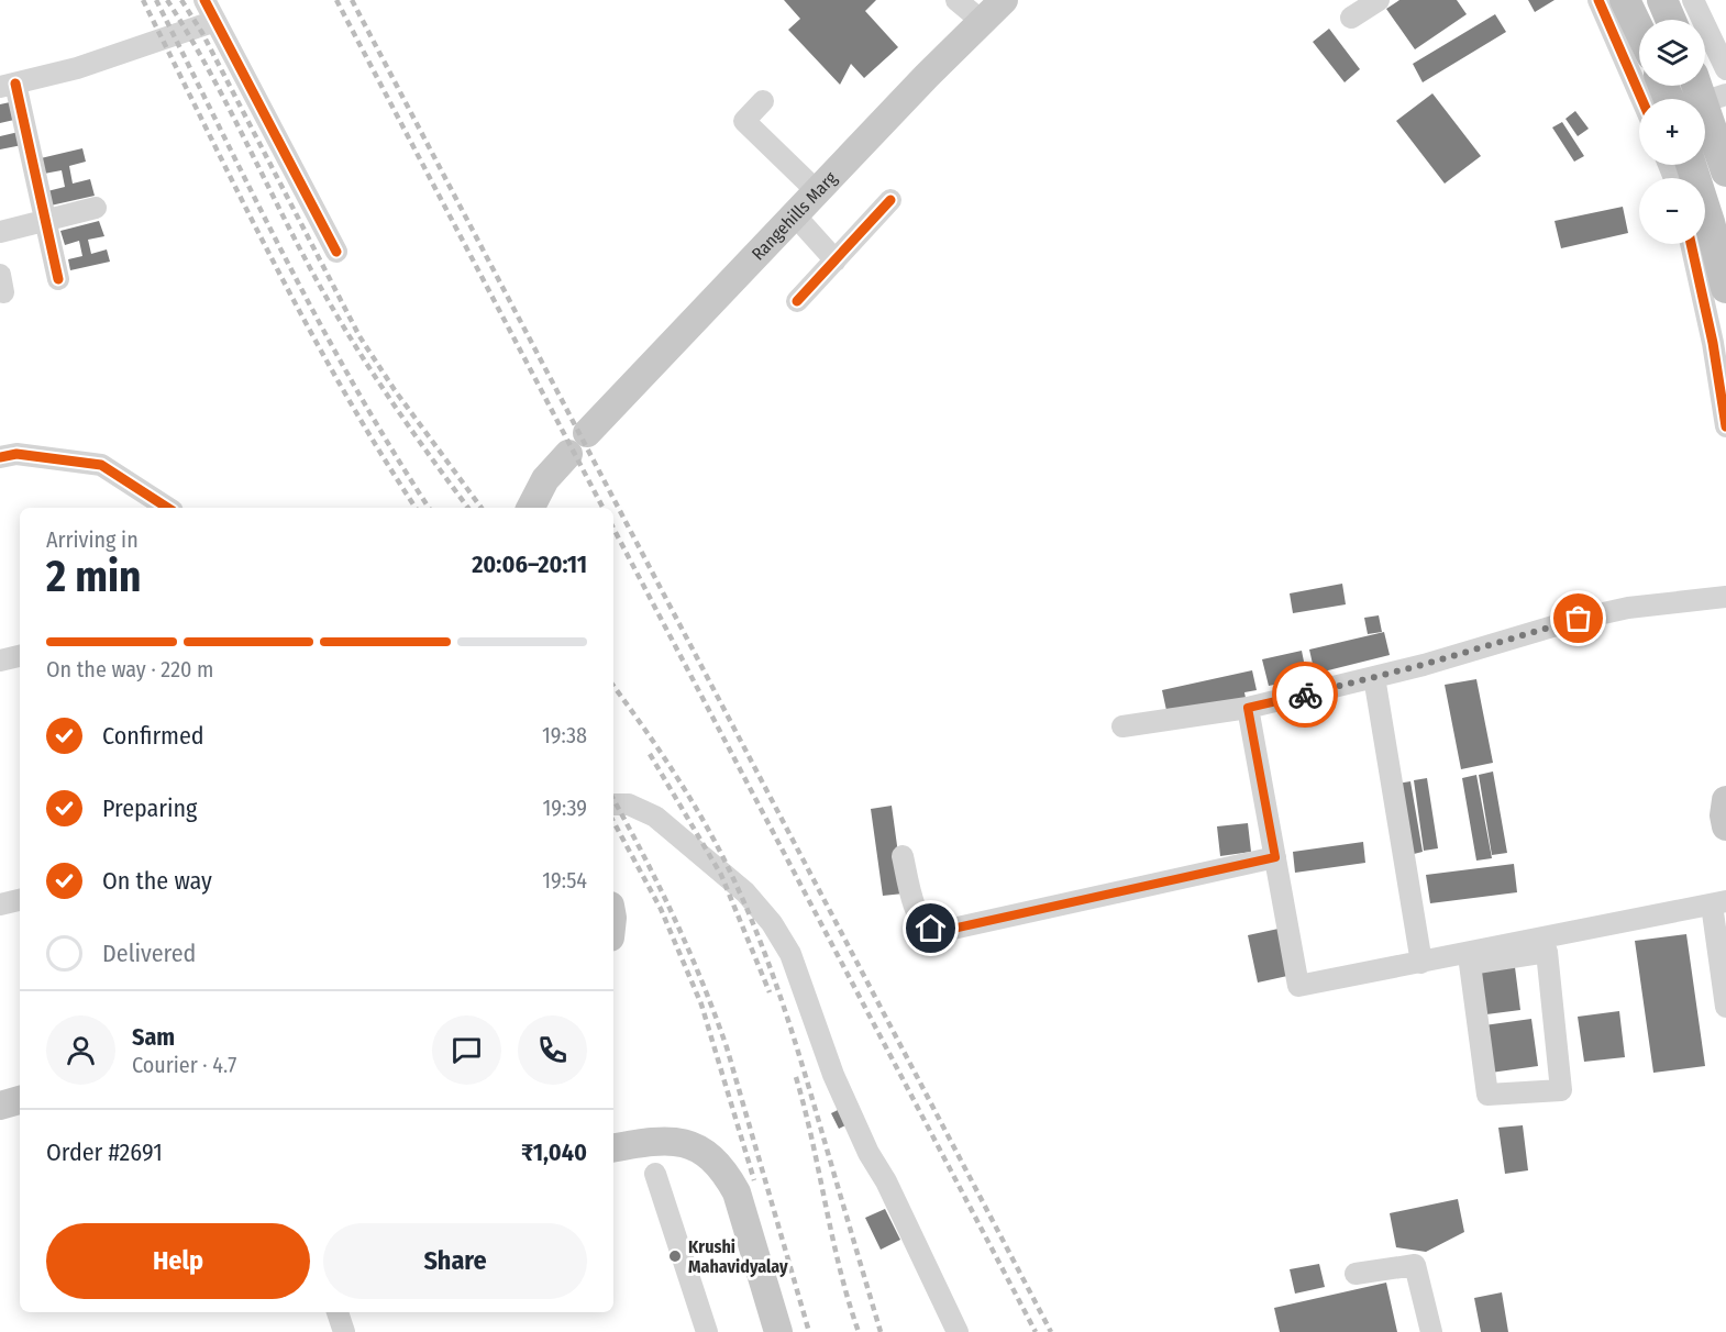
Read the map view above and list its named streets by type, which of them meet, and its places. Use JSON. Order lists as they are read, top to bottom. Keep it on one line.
{"streets":{"main road":["Rangehills Marg"]},"places":["Krushi Mahavidyalay"],"page":{"map_buttons":["+","−"],"heading":["2 min","Arriving in","20:06–20:11"],"panel":["Sam","Courier · 4.7","Order #2691","₹1,040"],"bar":"On the way · 220 m","list":[["Confirmed","19:38"],["Preparing","19:39"],["On the way","19:54"],"Delivered"],"buttons":["Help","Share"]}}
